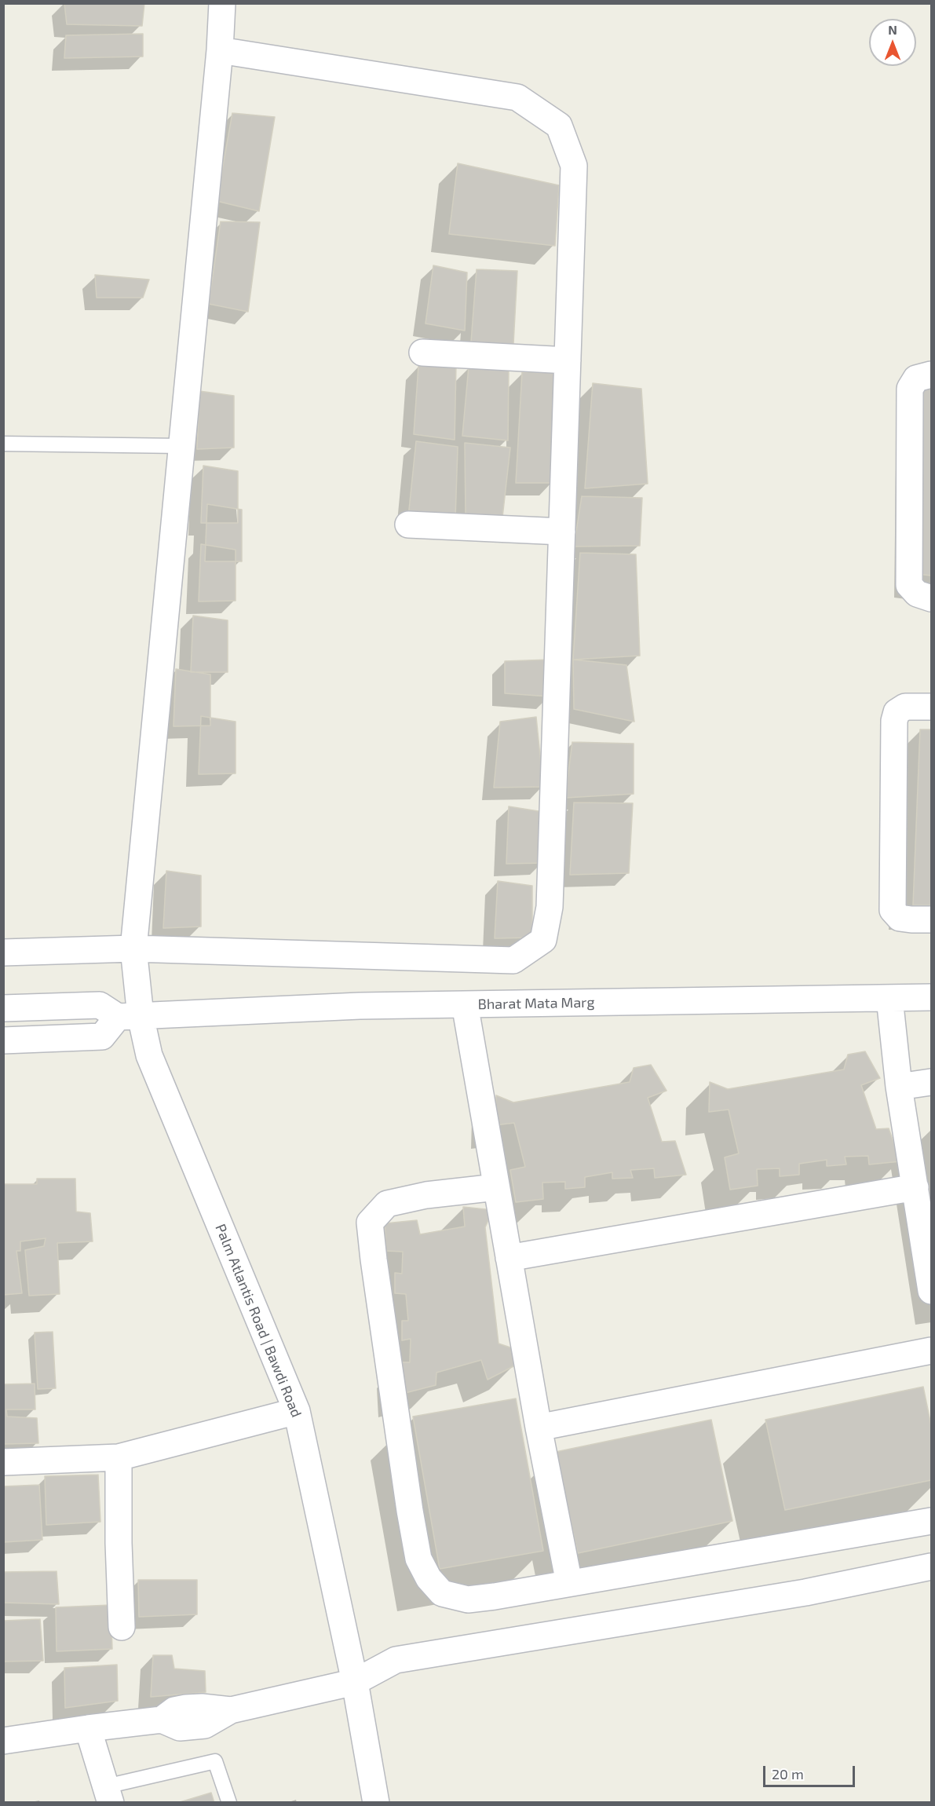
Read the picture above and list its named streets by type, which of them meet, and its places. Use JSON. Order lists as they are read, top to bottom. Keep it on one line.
{"streets":{"street":["Bharat Mata Marg","Palm Atlantis Road | Bawdi Road"]},"crossings":[["Bharat Mata Marg","Palm Atlantis Road | Bawdi Road"]],"scale_bar":"20 m","north":"top"}
